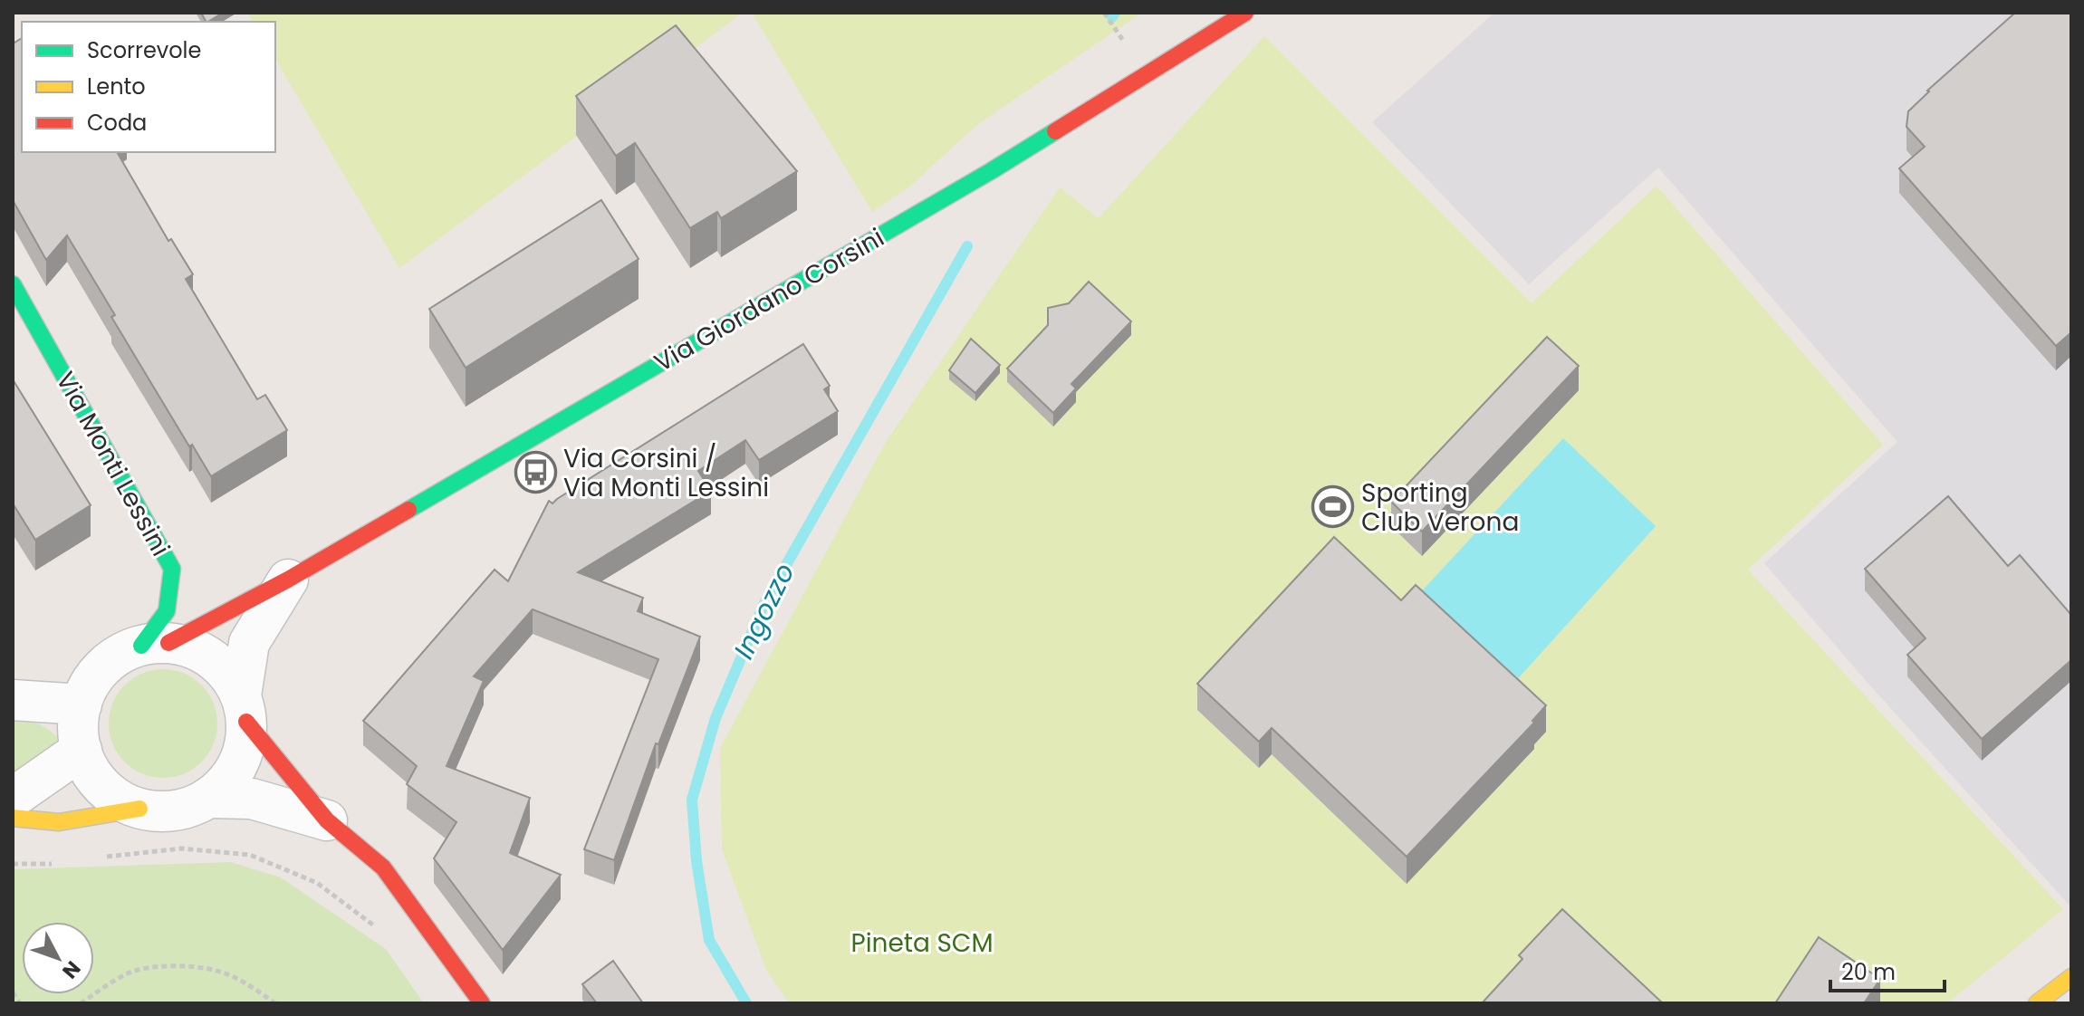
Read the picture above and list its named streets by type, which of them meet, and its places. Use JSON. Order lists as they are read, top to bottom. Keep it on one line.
{"streets":{"street":["Via Giordano Corsini","Via Monti Lessini"]},"crossings":[["Via Giordano Corsini","Via Monti Lessini"]],"water":["Ingozzo"],"parks":["Pineta SCM"],"places":{"bus stop":["Via Corsini / Via Monti Lessini"],"sports":["Sporting Club Verona"]},"legend":["Scorrevole","Lento","Coda"],"scale_bar":"20 m","north":"bottom right"}
